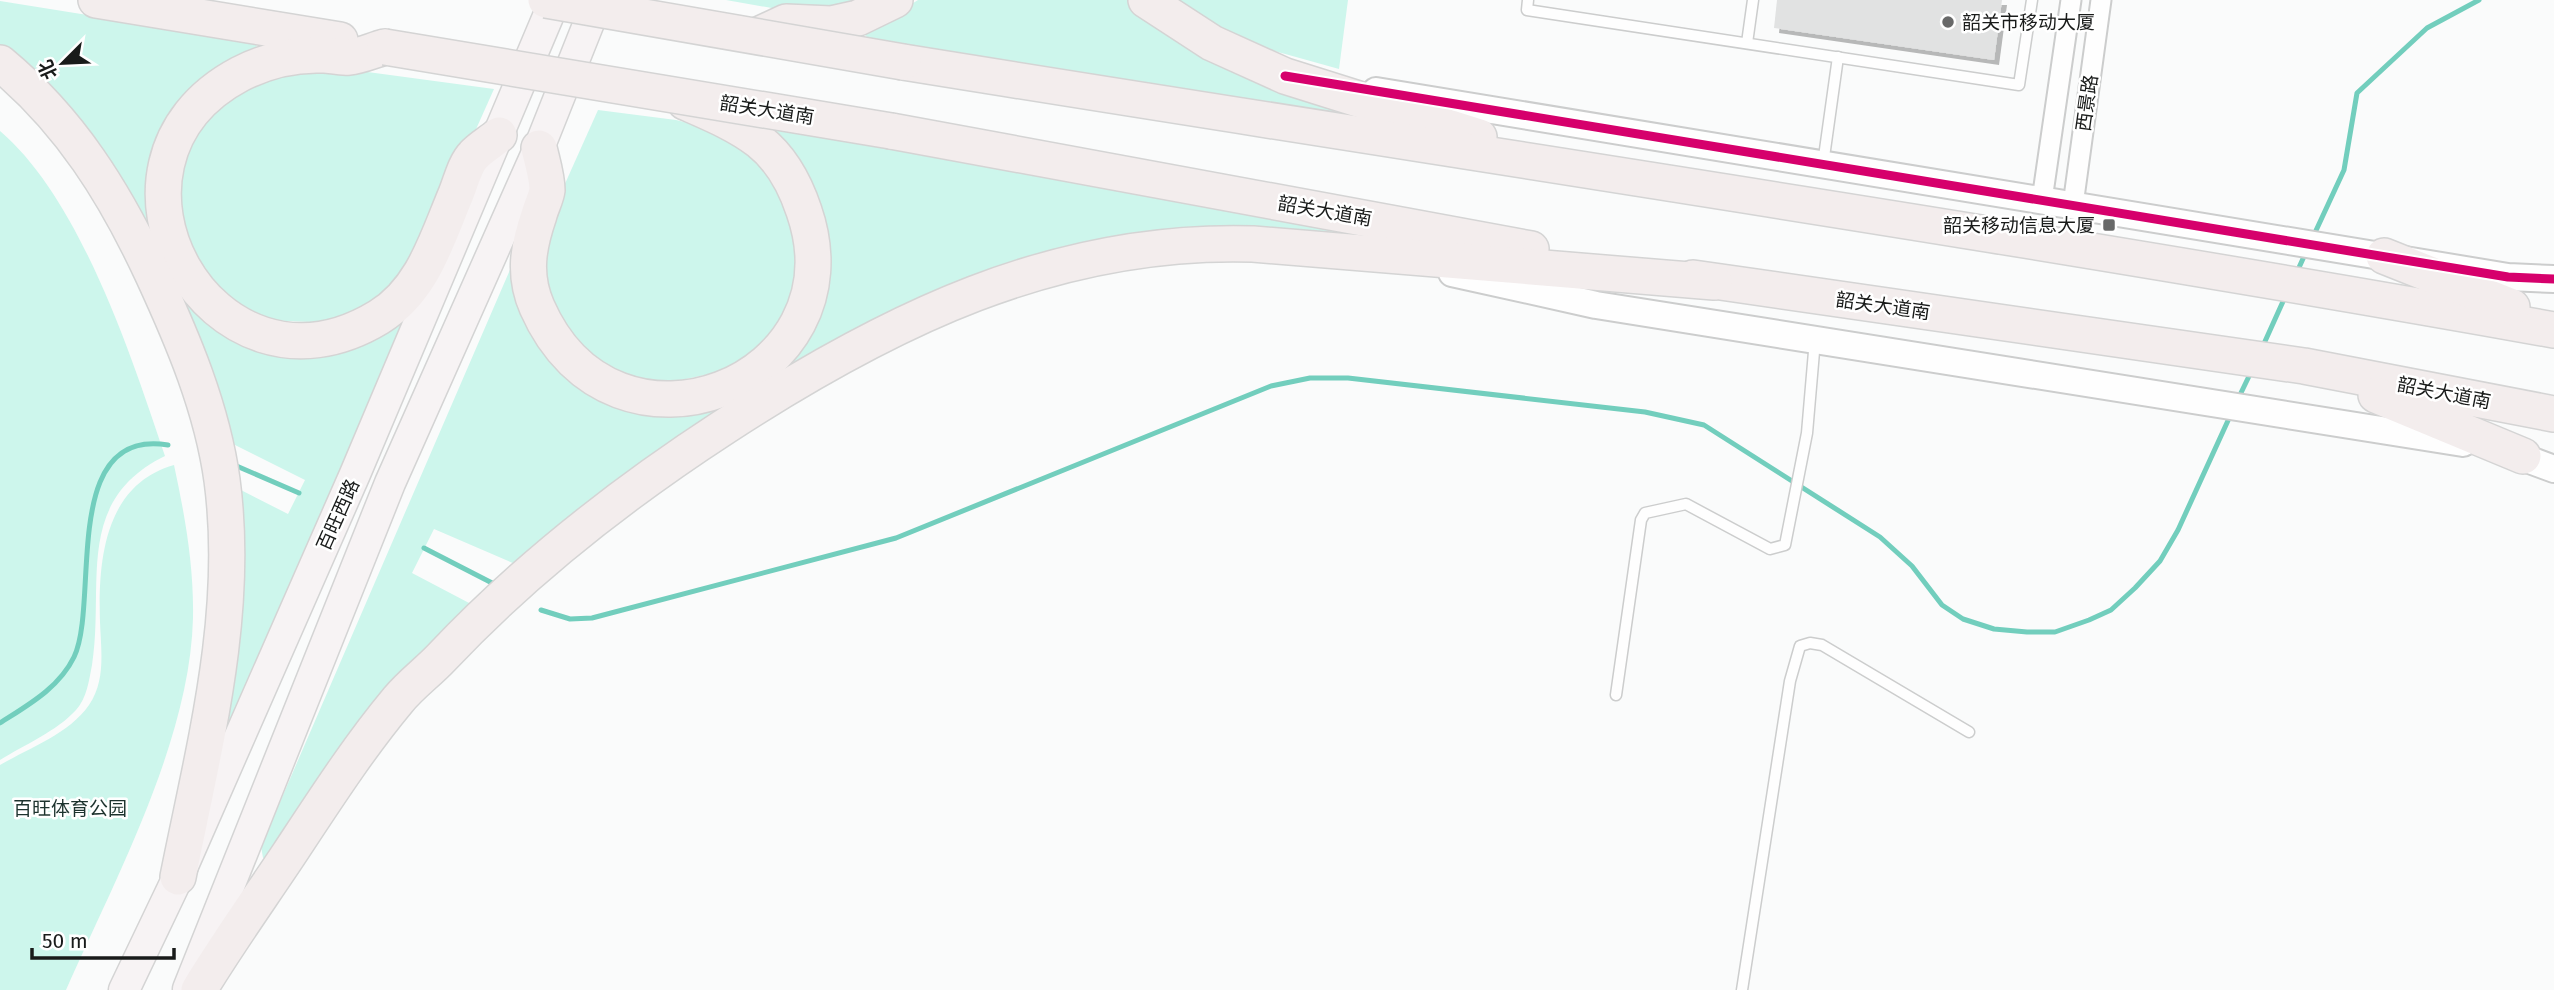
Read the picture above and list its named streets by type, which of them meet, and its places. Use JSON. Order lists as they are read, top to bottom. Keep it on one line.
{"streets":{"highway":["韶关大道南"],"main road":["百旺西路"],"street":["西景路"]},"parks":["百旺体育公园"],"places":{"other":["韶关市移动大厦"],"transit":["韶关移动信息大厦"]},"scale_bar":"50 m","north":"bottom left"}
